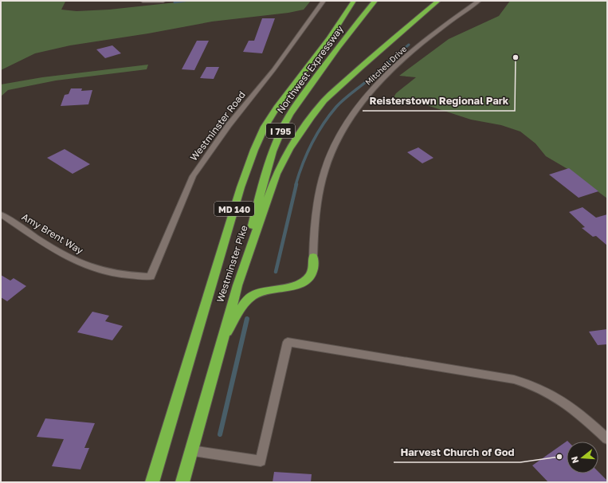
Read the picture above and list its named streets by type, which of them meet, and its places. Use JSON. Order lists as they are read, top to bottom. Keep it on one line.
{"streets":{"highway":["Northwest Expressway","I 795","MD 140","Westminster Pike"],"street":["Mitchell Drive","Westminster Road","Amy Brent Way"]},"crossings":[["Northwest Expressway","Westminster Pike"],["Westminster Road","Amy Brent Way"]],"places":["Reisterstown Regional Park","Harvest Church of God"],"north":"left"}
